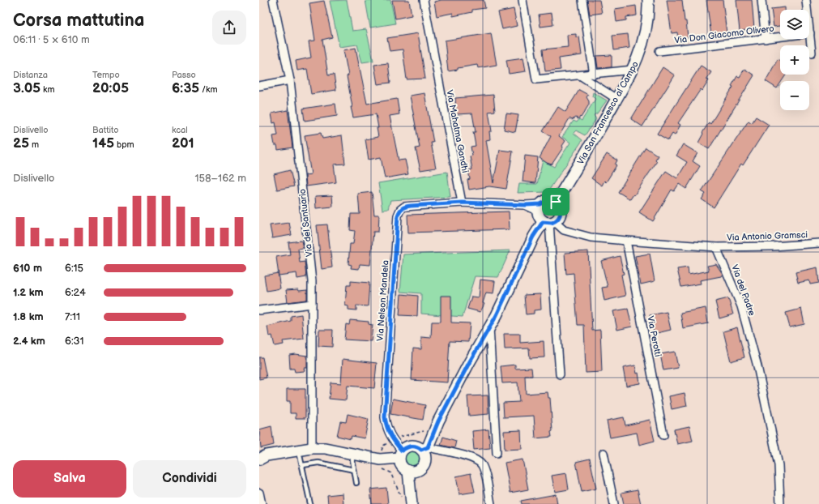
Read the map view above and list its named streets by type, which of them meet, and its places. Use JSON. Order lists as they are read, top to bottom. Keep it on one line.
{"streets":{"street":["Via Don Giacomo Olivero","Via San Francesco al Campo","Via Mahatma Gandhi","Via del Santuario","Via Antonio Gramsci","Via del Padre","Via Nelson Mandela","Via Perotti"]},"crossings":[["Via Mahatma Gandhi","Via Nelson Mandela"],["Via Antonio Gramsci","Via del Padre"]],"page":{"heading":["Corsa mattutina","06:11 · 5 × 610 m"],"map_buttons":["+","−"],"stats":[["Distanza","3.05 km"],["Tempo","20:05"],["Passo","6:35 /km"],["Dislivello","25 m"],["Battito","145 bpm"],["kcal","201"]],"chart":["Dislivello","158–162 m"],"list":[{"name":"610 m","note":"6:15"},{"name":"1.2 km","note":"6:24"},{"name":"1.8 km","note":"7:11"},{"name":"2.4 km","note":"6:31"}],"buttons":["Salva","Condividi"]}}
